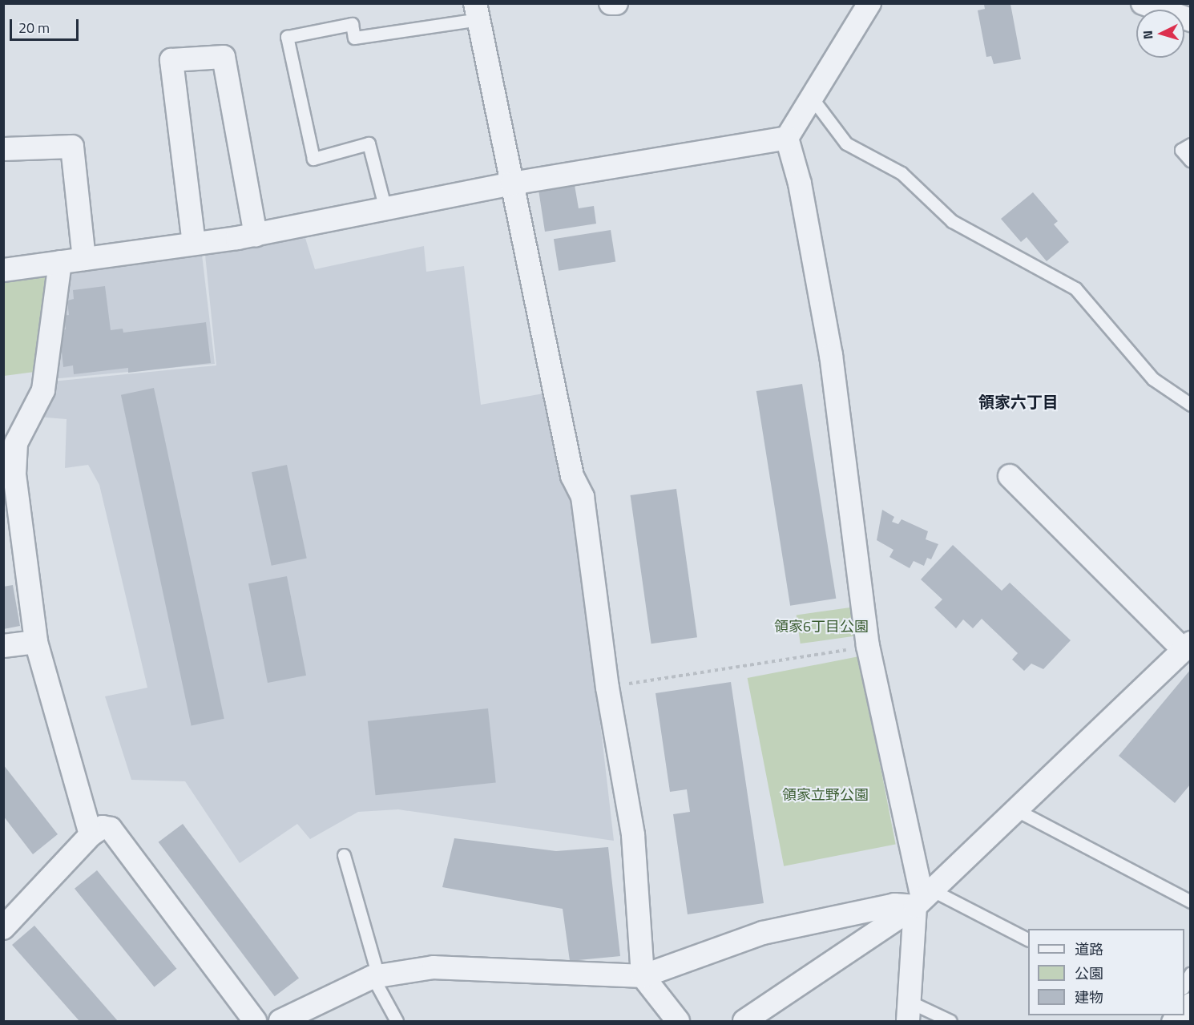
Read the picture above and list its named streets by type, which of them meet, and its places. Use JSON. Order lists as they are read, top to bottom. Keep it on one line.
{"districts":["領家六丁目"],"parks":["領家6丁目公園","領家立野公園"],"legend":["道路","公園","建物"],"scale_bar":"20 m","north":"left"}
